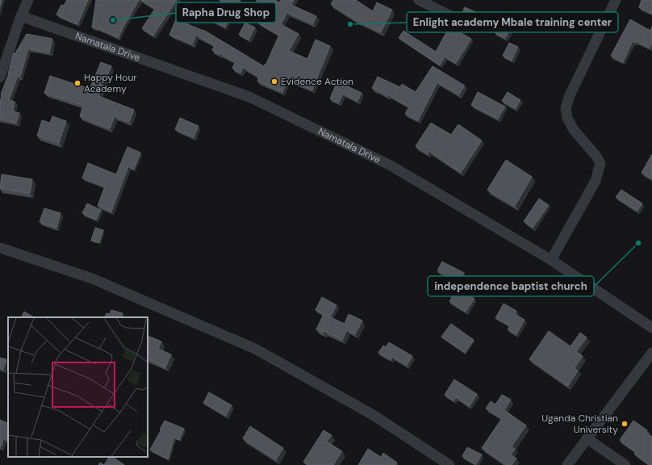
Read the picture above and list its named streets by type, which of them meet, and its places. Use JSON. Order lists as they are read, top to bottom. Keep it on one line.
{"streets":{"street":["Namatala Drive"]},"places":["Rapha Drug Shop","Enlight academy Mbale training center","Evidence Action","Happy Hour Academy","independence baptist church","Uganda Christian University"]}
